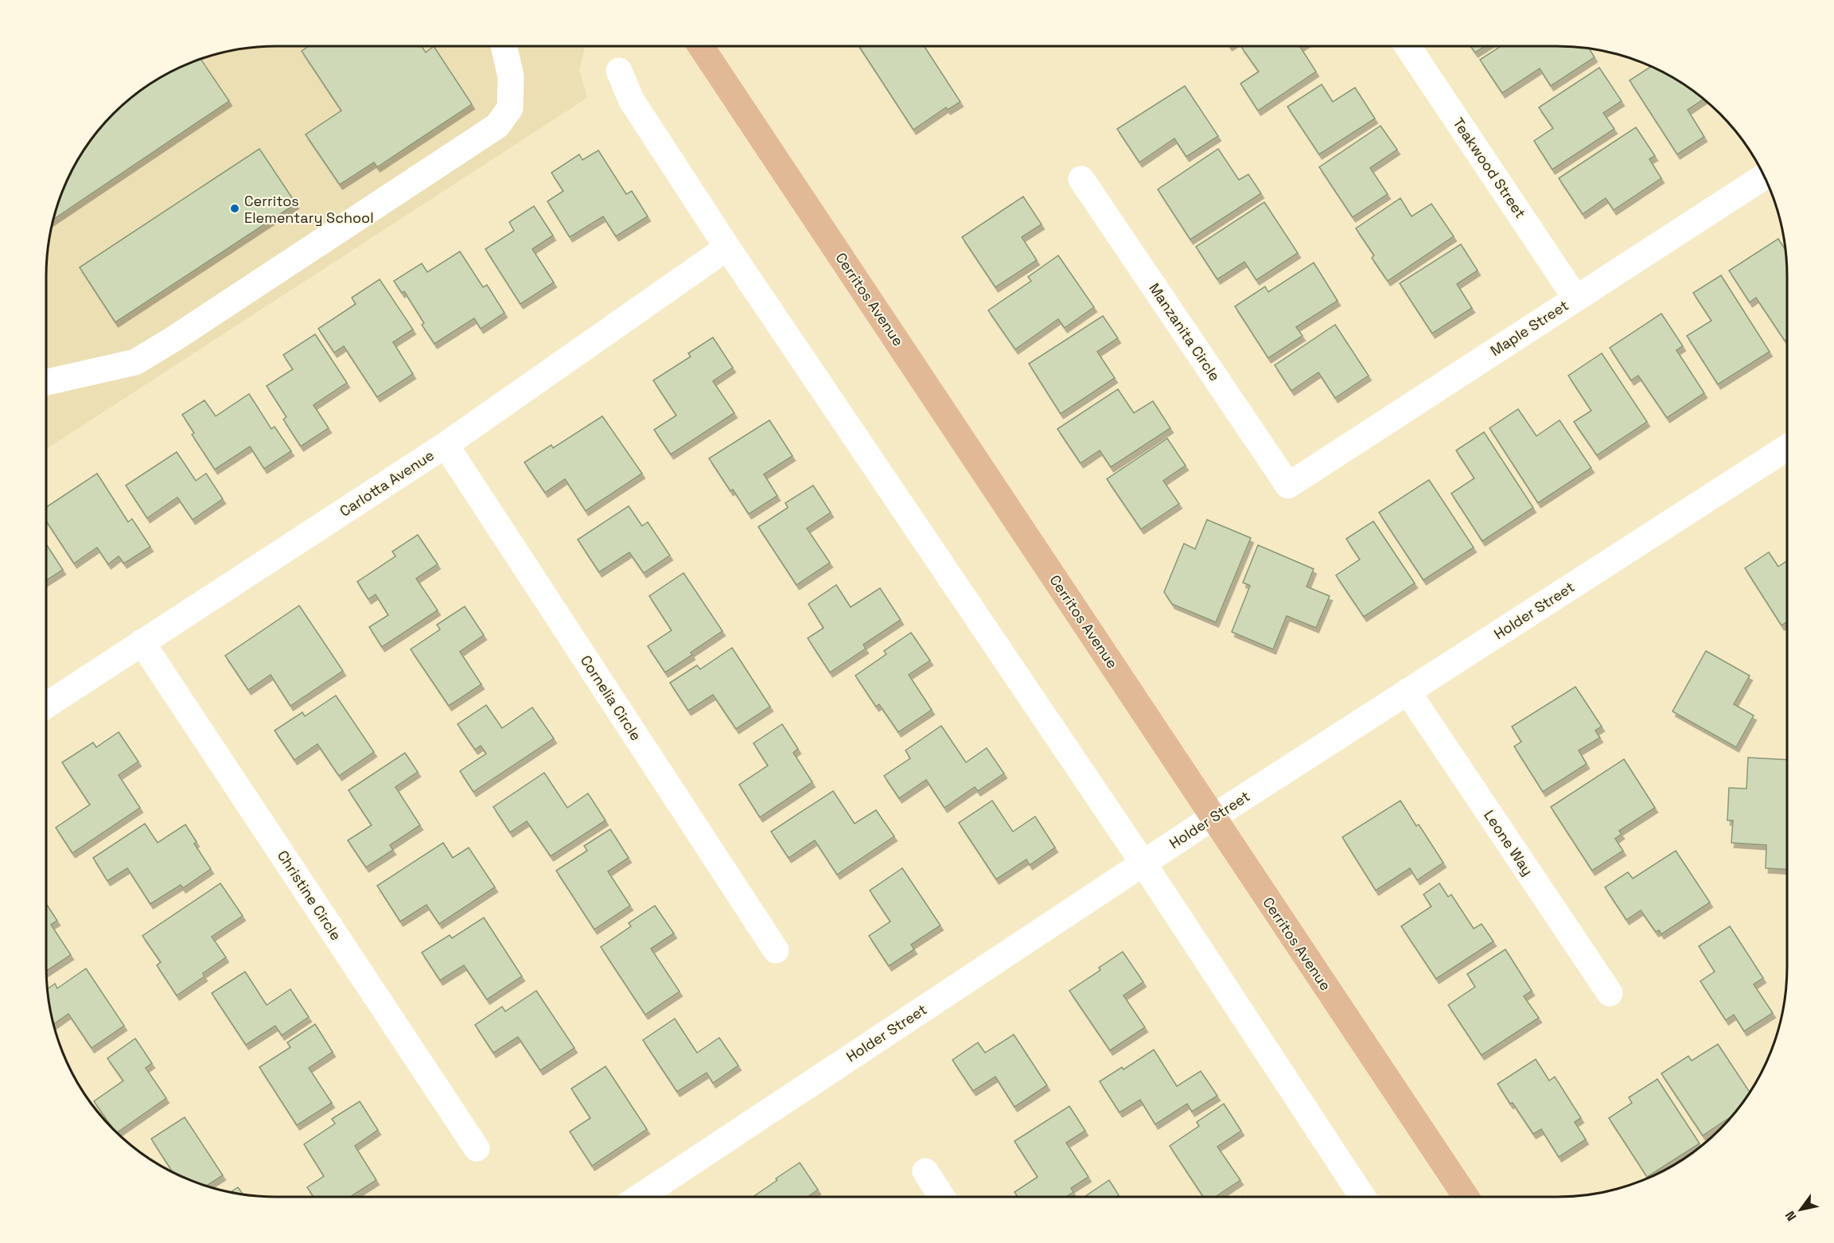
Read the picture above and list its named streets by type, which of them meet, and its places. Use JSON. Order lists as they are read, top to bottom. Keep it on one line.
{"streets":{"main road":["Cerritos Avenue"],"street":["Teakwood Street","Maple Street","Manzanita Circle","Carlotta Avenue","Holder Street","Cornelia Circle","Leone Way","Christine Circle"]},"crossings":[["Teakwood Street","Maple Street"],["Cerritos Avenue","Holder Street"],["Maple Street","Manzanita Circle"],["Carlotta Avenue","Cornelia Circle"],["Carlotta Avenue","Christine Circle"],["Holder Street","Leone Way"]],"places":["Cerritos Elementary School"],"north":"bottom left"}
